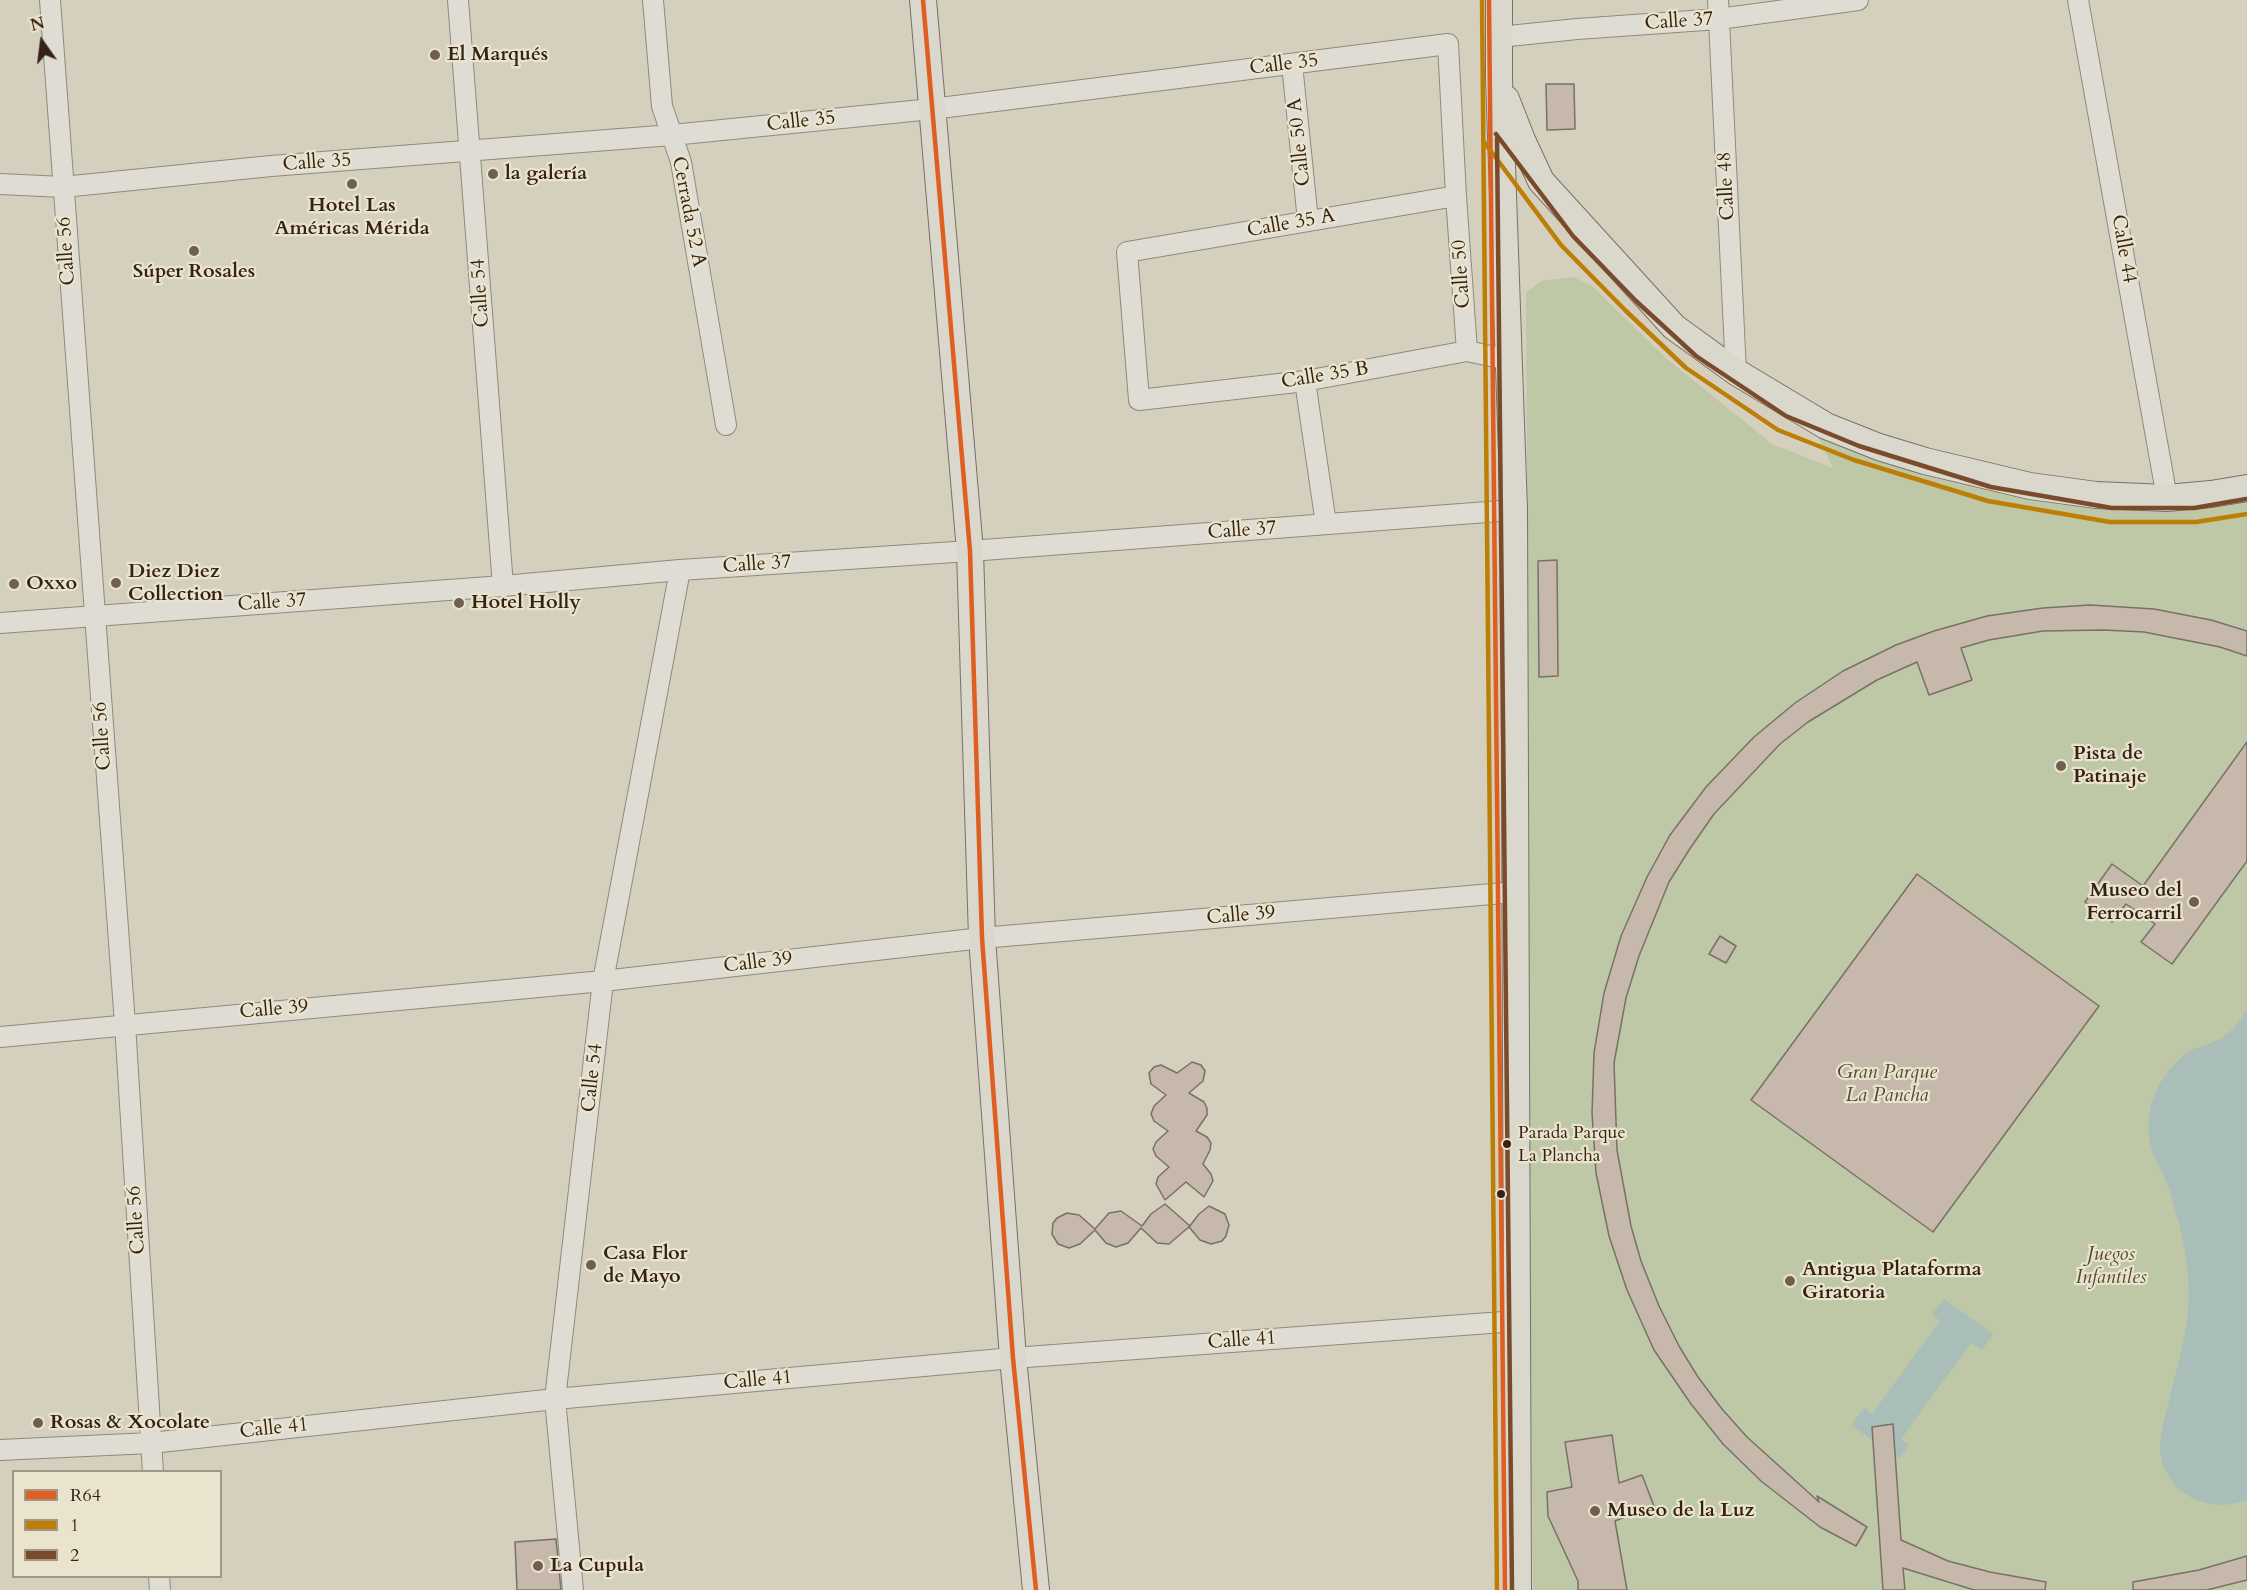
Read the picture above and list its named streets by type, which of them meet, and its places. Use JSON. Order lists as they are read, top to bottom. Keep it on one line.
{"streets":{"street":["Calle 37","Calle 35","Calle 50 A","Calle 48","Cerrada 52 A","Calle 35 A","Calle 44","Calle 56","Calle 50","Calle 54","Calle 35 B","Calle 39","Calle 41"]},"crossings":[["Calle 37","Calle 48"],["Calle 37","Calle 56"],["Calle 37","Calle 54"],["Calle 35","Calle 50 A"],["Calle 35","Cerrada 52 A"],["Calle 35","Calle 35 A"],["Calle 35","Calle 56"],["Calle 35","Calle 50"],["Calle 35","Calle 54"],["Calle 50 A","Calle 35 A"],["Calle 35 A","Calle 50"],["Calle 35 A","Calle 35 B"],["Calle 56","Calle 39"],["Calle 56","Calle 41"],["Calle 50","Calle 35 B"],["Calle 54","Calle 39"],["Calle 54","Calle 41"]],"parks":["Gran Parque La Pancha","Juegos Infantiles"],"places":["El Marqués","la galería","Hotel Las Américas Mérida","Súper Rosales","Diez Diez Collection","Oxxo","Hotel Holly","Pista de Patinaje","Museo del Ferrocarril","Parada Parque La Plancha","Casa Flor de Mayo","Antigua Plataforma Giratoria","Rosas & Xocolate","Museo de la Luz","La Cupula"],"lines":["transit line R64","transit line 1","transit line 2"],"legend":["R64","1","2"],"north":"top"}
